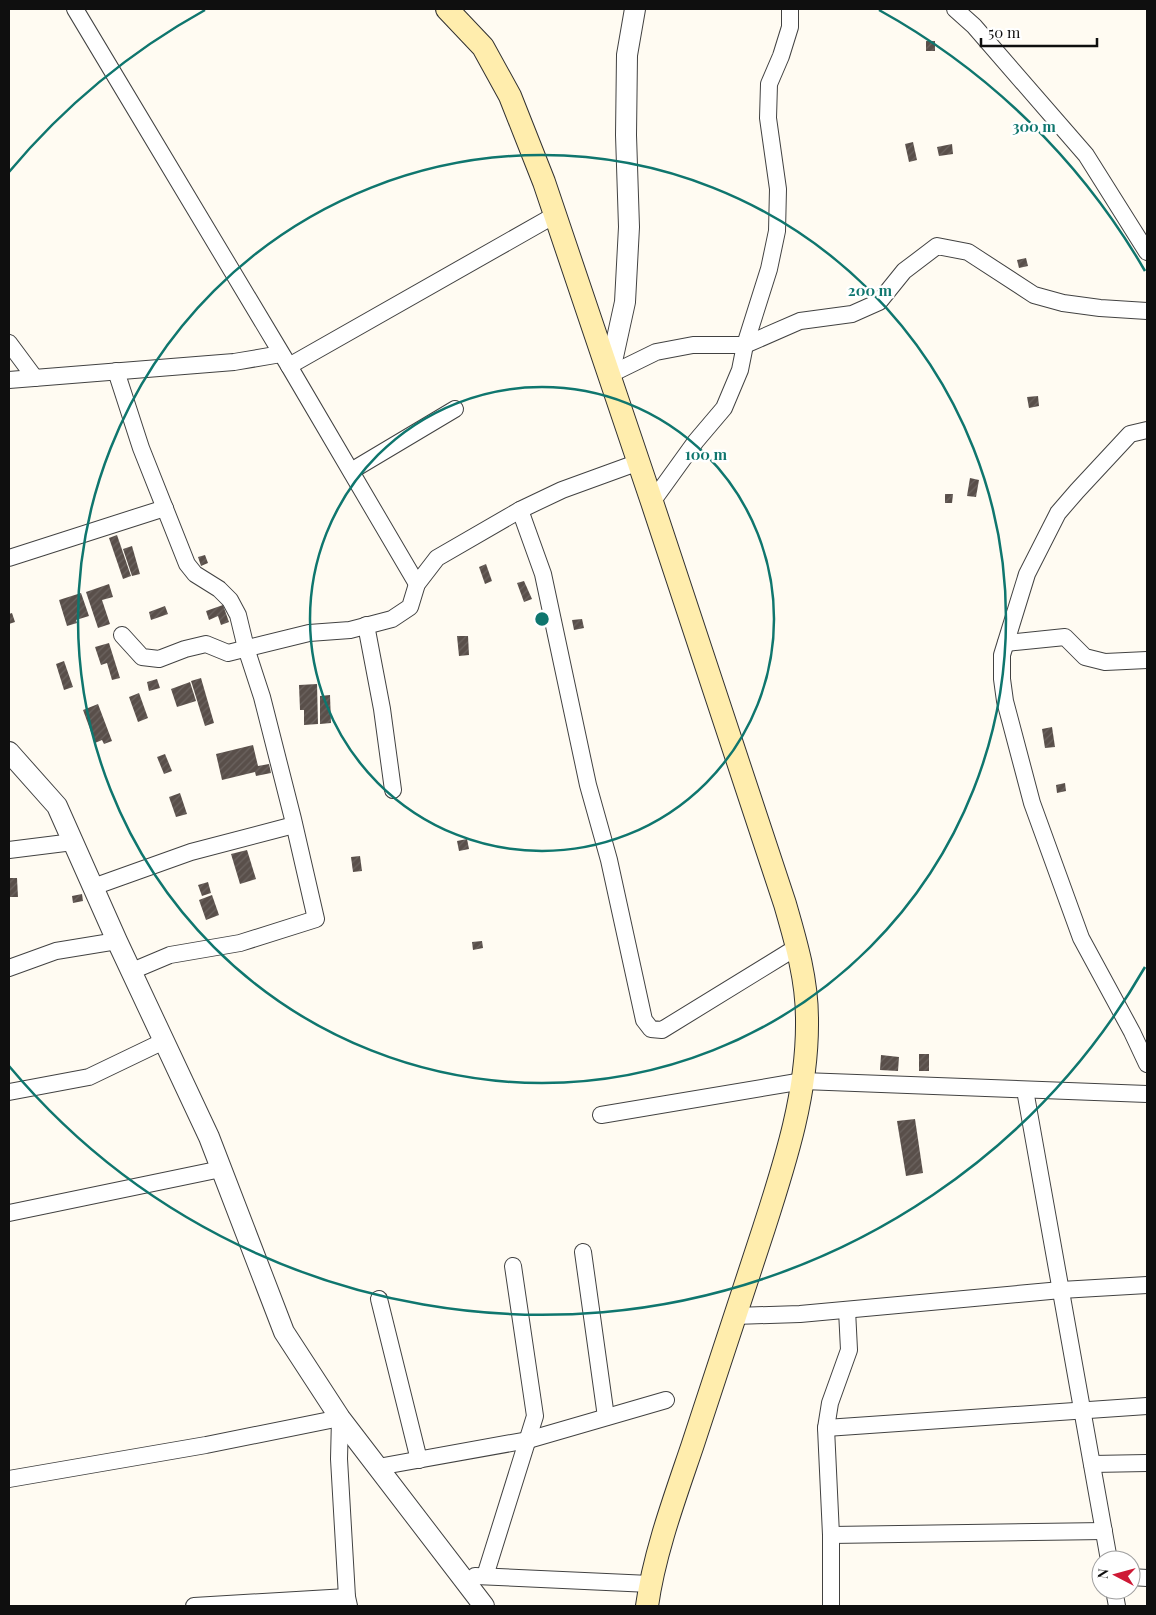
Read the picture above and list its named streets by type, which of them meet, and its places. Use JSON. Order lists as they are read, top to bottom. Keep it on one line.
{"scale_bar":"50 m","north":"left","rings":["300 m","200 m","100 m"]}
